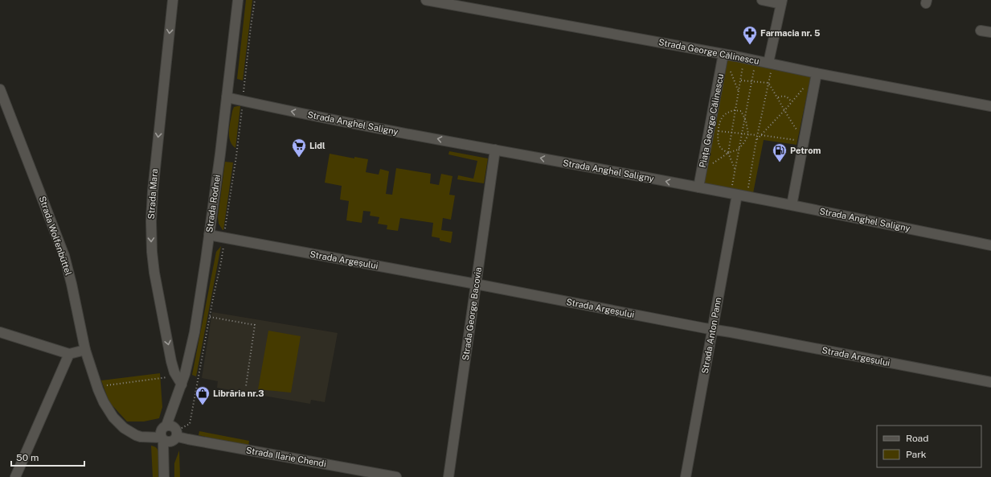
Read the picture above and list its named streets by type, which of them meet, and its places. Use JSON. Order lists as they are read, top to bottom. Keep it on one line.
{"streets":{"street":["Strada George Călinescu","Piața George Călinescu","Strada Anghel Saligny","Strada Mara","Strada Rodnei","Strada Wolfenbüttel","Strada Argeșului","Strada George Bacovia","Strada Anton Pann","Strada Ilarie Chendi"]},"crossings":[["Strada George Călinescu","Piața George Călinescu"],["Piața George Călinescu","Strada Anghel Saligny"],["Strada Anghel Saligny","Strada Rodnei"],["Strada Anghel Saligny","Strada George Bacovia"],["Strada Anghel Saligny","Strada Anton Pann"],["Strada Mara","Strada Rodnei"],["Strada Rodnei","Strada Wolfenbüttel"],["Strada Rodnei","Strada Argeșului"],["Strada Rodnei","Strada Ilarie Chendi"],["Strada Wolfenbüttel","Strada Ilarie Chendi"],["Strada Argeșului","Strada George Bacovia"],["Strada Argeșului","Strada Anton Pann"]],"one_way":["Strada Anghel Saligny","Strada Mara"],"places":{"pharmacy":["Farmacia nr. 5"],"supermarket":["Lidl"],"fuel station":["Petrom"],"shop":["Librăria nr.3"]},"legend":["Road","Park"],"scale_bar":"50 m"}
